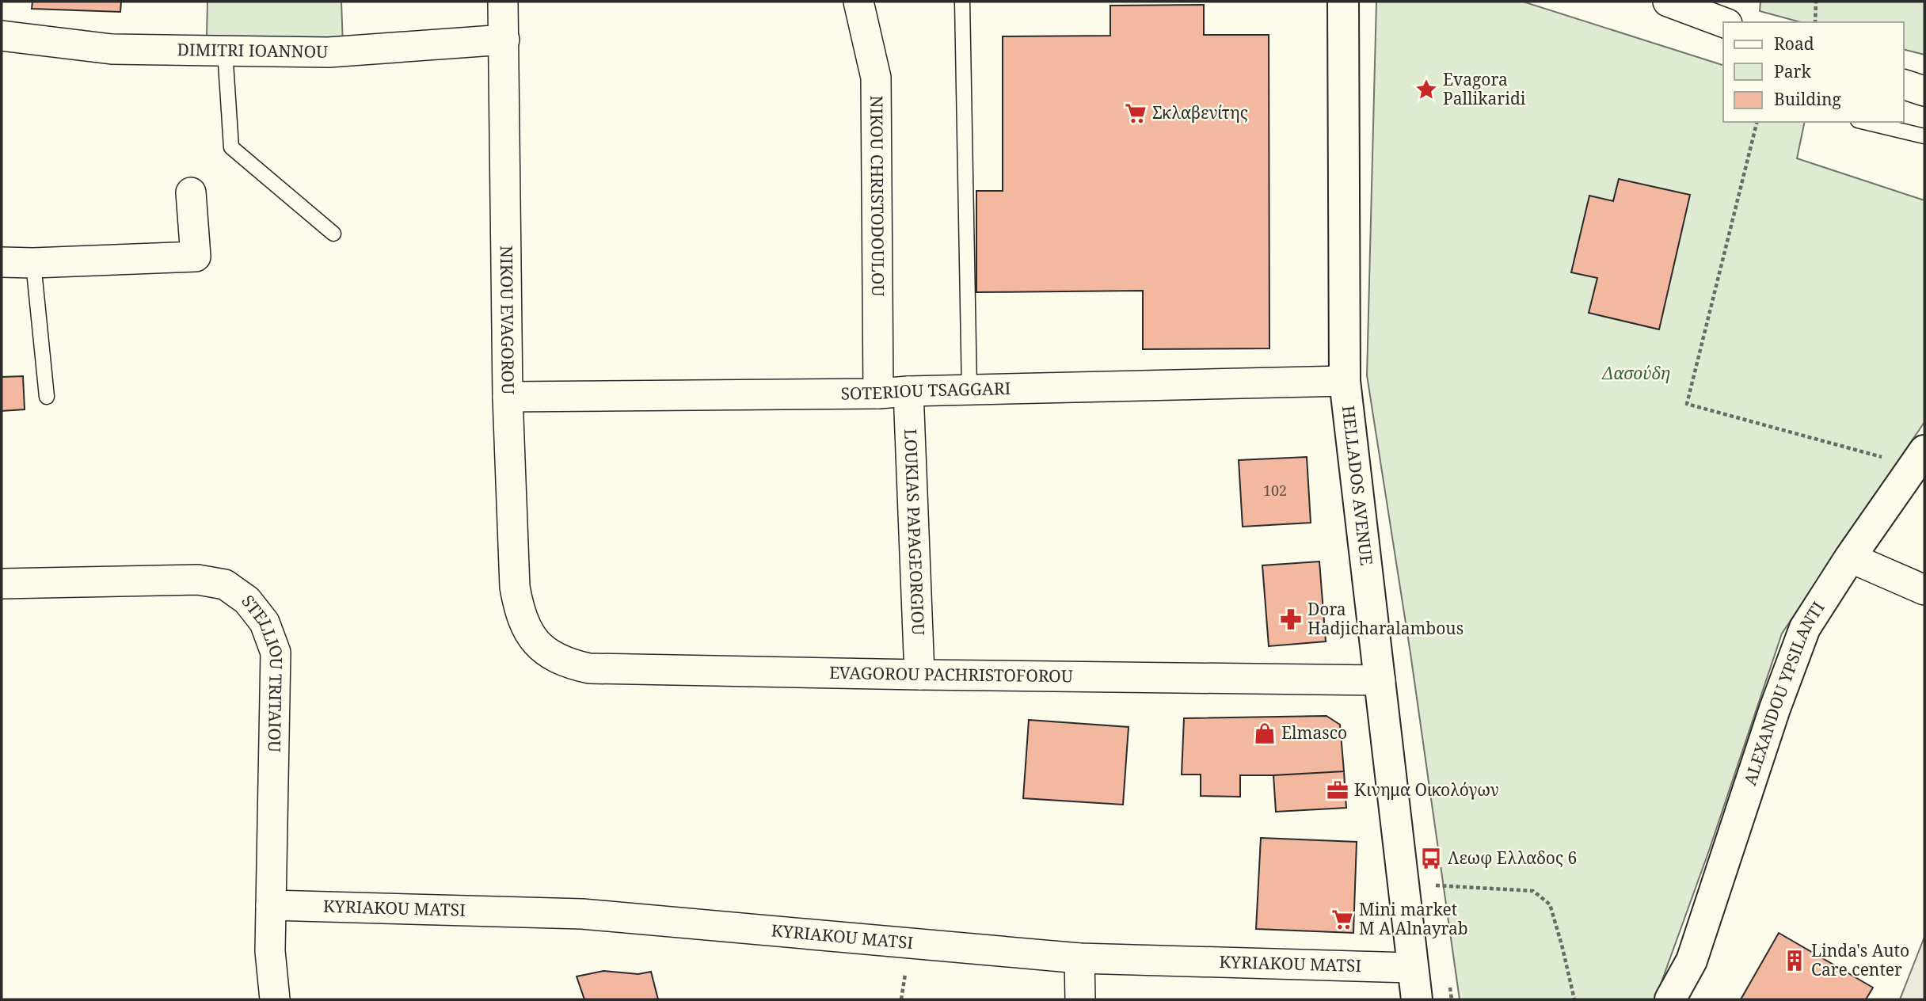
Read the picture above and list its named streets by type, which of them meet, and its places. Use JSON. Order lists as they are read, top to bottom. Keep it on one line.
{"streets":{"main road":["HELLADOS AVENUE","ALEXANDOU YPSILANTI"],"street":["DIMITRI IOANNOU","NIKOU CHRISTODOULOU","NIKOU EVAGOROU","SOTERIOU TSAGGARI","LOUKIAS PAPAGEORGIOU","EVAGOROU PACHRISTOFOROU","STELLIOU TRITAIOU","KYRIAKOU MATSI"]},"crossings":[["DIMITRI IOANNOU","NIKOU EVAGOROU"],["NIKOU CHRISTODOULOU","SOTERIOU TSAGGARI"],["NIKOU EVAGOROU","SOTERIOU TSAGGARI"],["NIKOU EVAGOROU","EVAGOROU PACHRISTOFOROU"],["SOTERIOU TSAGGARI","HELLADOS AVENUE"],["SOTERIOU TSAGGARI","LOUKIAS PAPAGEORGIOU"],["HELLADOS AVENUE","EVAGOROU PACHRISTOFOROU"],["HELLADOS AVENUE","KYRIAKOU MATSI"],["LOUKIAS PAPAGEORGIOU","EVAGOROU PACHRISTOFOROU"],["STELLIOU TRITAIOU","KYRIAKOU MATSI"]],"parks":["Δασούδη"],"places":{"place":["Evagora Pallikaridi"],"supermarket":["Σκλαβενίτης","Mini market M A Alnayrab"],"pharmacy":["Dora Hadjicharalambous"],"shop":["Elmasco"],"office":["Κινημα Οικολόγων"],"bus stop":["Λεωφ Ελλαδος 6"],"building":["Linda's Auto Care center"]},"house_numbers":["102"],"legend":["Road","Park","Building"]}
